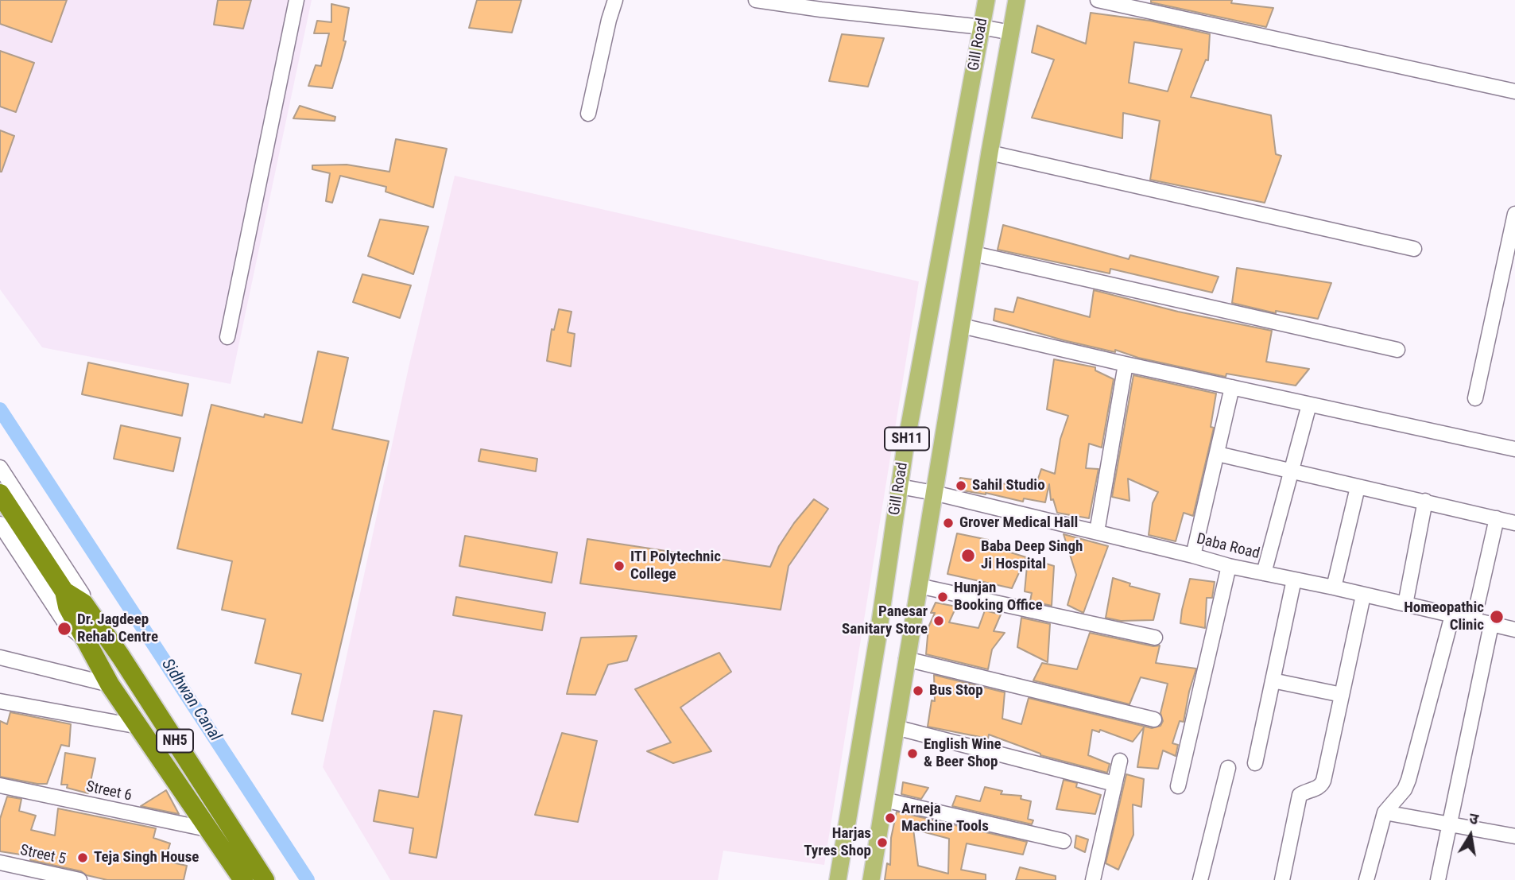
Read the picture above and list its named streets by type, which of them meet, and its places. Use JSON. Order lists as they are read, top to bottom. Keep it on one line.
{"streets":{"highway":["NH5"],"main road":["Gill Road","SH11"],"street":["Daba Road","Street 6","Street 5"]},"crossings":[["Gill Road","Daba Road"],["NH5","Street 6"]],"water":["Sidhwan Canal"],"places":["Sahil Studio","Grover Medical Hall","Baba Deep Singh Ji Hospital","ITI Polytechnic College","Hunjan Booking Office","Homeopathic Clinic","Panesar Sanitary Store","Dr. Jagdeep Rehab Centre","Bus Stop","English Wine & Beer Shop","Arneja Machine Tools","Harjas Tyres Shop","Teja Singh House"],"north":"top"}
